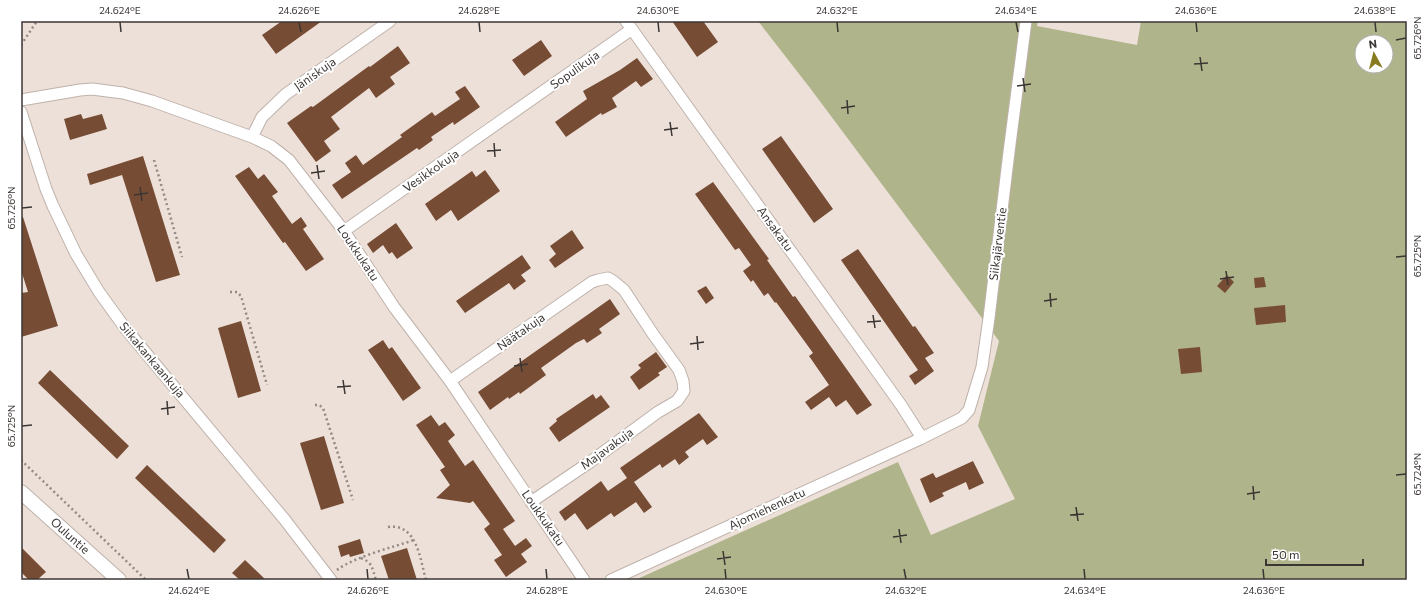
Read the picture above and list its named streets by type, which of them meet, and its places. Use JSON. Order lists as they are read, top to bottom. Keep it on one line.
{"streets":{"street":["Sopulikuja","Jäniskuja","Vesikkokuja","Ansakatu","Siikajärventie","Loukkukatu","Näätakuja","Siikakankaankuja","Majavakuja","Ajomiehenkatu","Ouluntie"]},"crossings":[["Sopulikuja","Vesikkokuja"],["Sopulikuja","Ansakatu"],["Jäniskuja","Loukkukatu"],["Vesikkokuja","Loukkukatu"],["Ansakatu","Siikajärventie"],["Ansakatu","Ajomiehenkatu"],["Siikajärventie","Ajomiehenkatu"],["Loukkukatu","Näätakuja"],["Loukkukatu","Majavakuja"],["Näätakuja","Majavakuja"]],"scale_bar":"50 m","north":"top","coordinates":["24.624°E","24.626°E","24.628°E","24.630°E","24.632°E","24.634°E","24.636°E","24.638°E","65.726°N","65.725°N","65.724°N"]}
